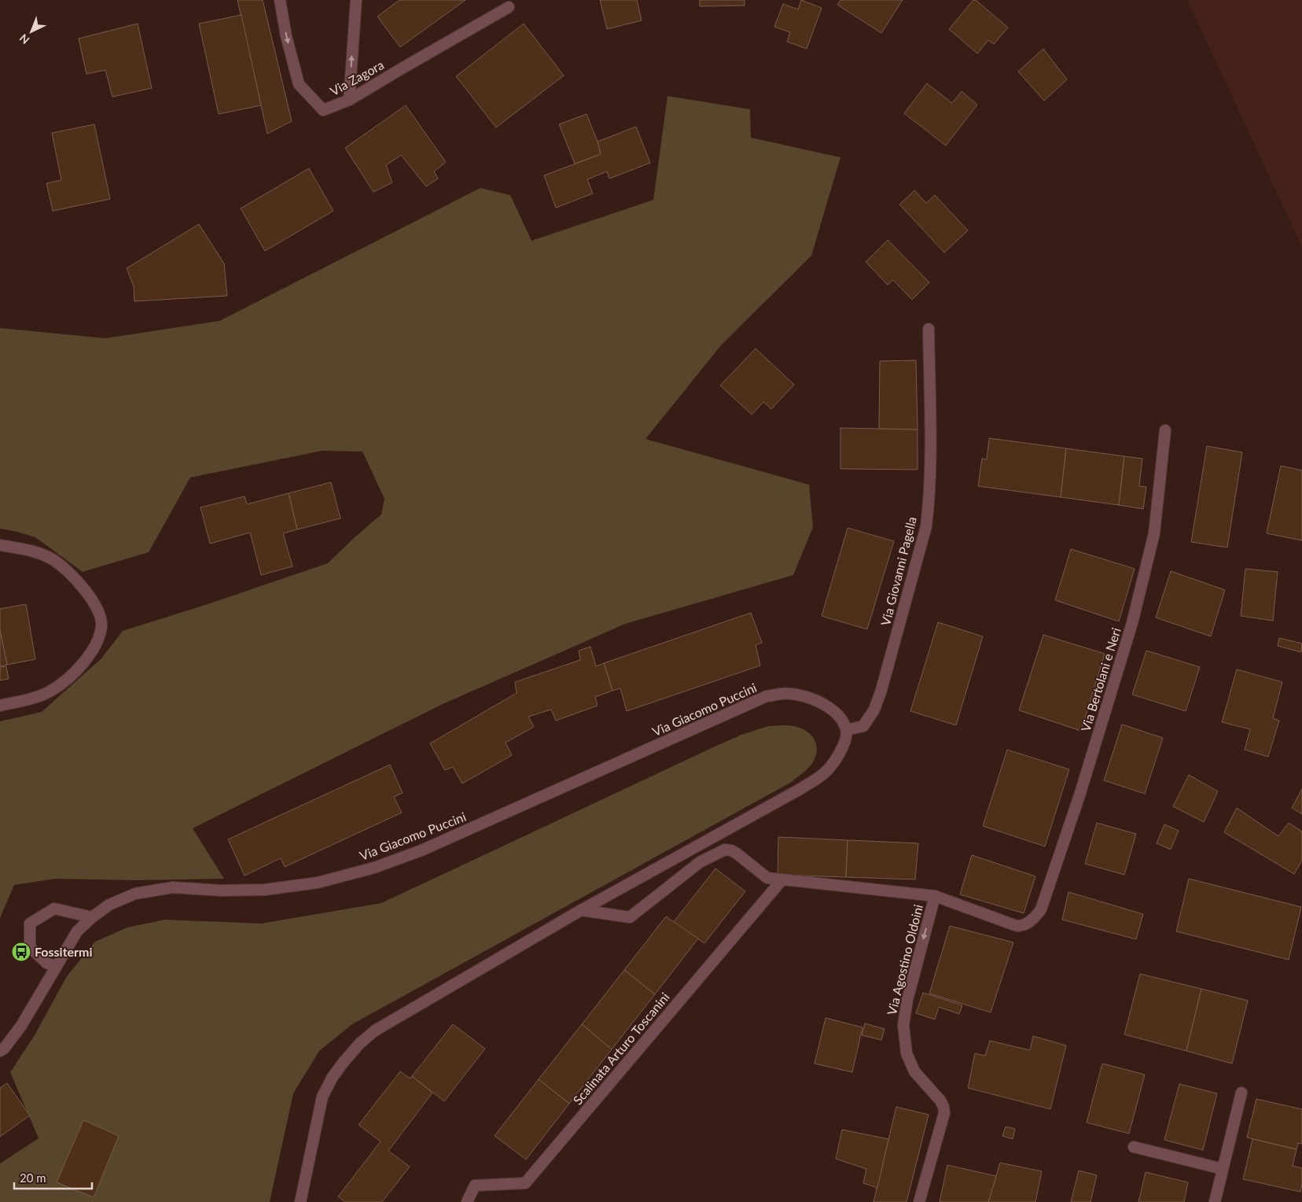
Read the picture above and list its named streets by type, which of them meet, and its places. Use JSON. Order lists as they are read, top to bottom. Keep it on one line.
{"streets":{"street":["Via Zagora","Via Giovanni Pagella","Via Bertolani e Neri","Via Giacomo Puccini","Via Agostino Oldoini","Scalinata Arturo Toscanini"]},"crossings":[["Via Giovanni Pagella","Via Giacomo Puccini"],["Via Bertolani e Neri","Via Agostino Oldoini"]],"one_way":["Via Zagora","Via Agostino Oldoini"],"places":{"bus stop":["Fossitermi"]},"scale_bar":"20 m","north":"bottom left"}
